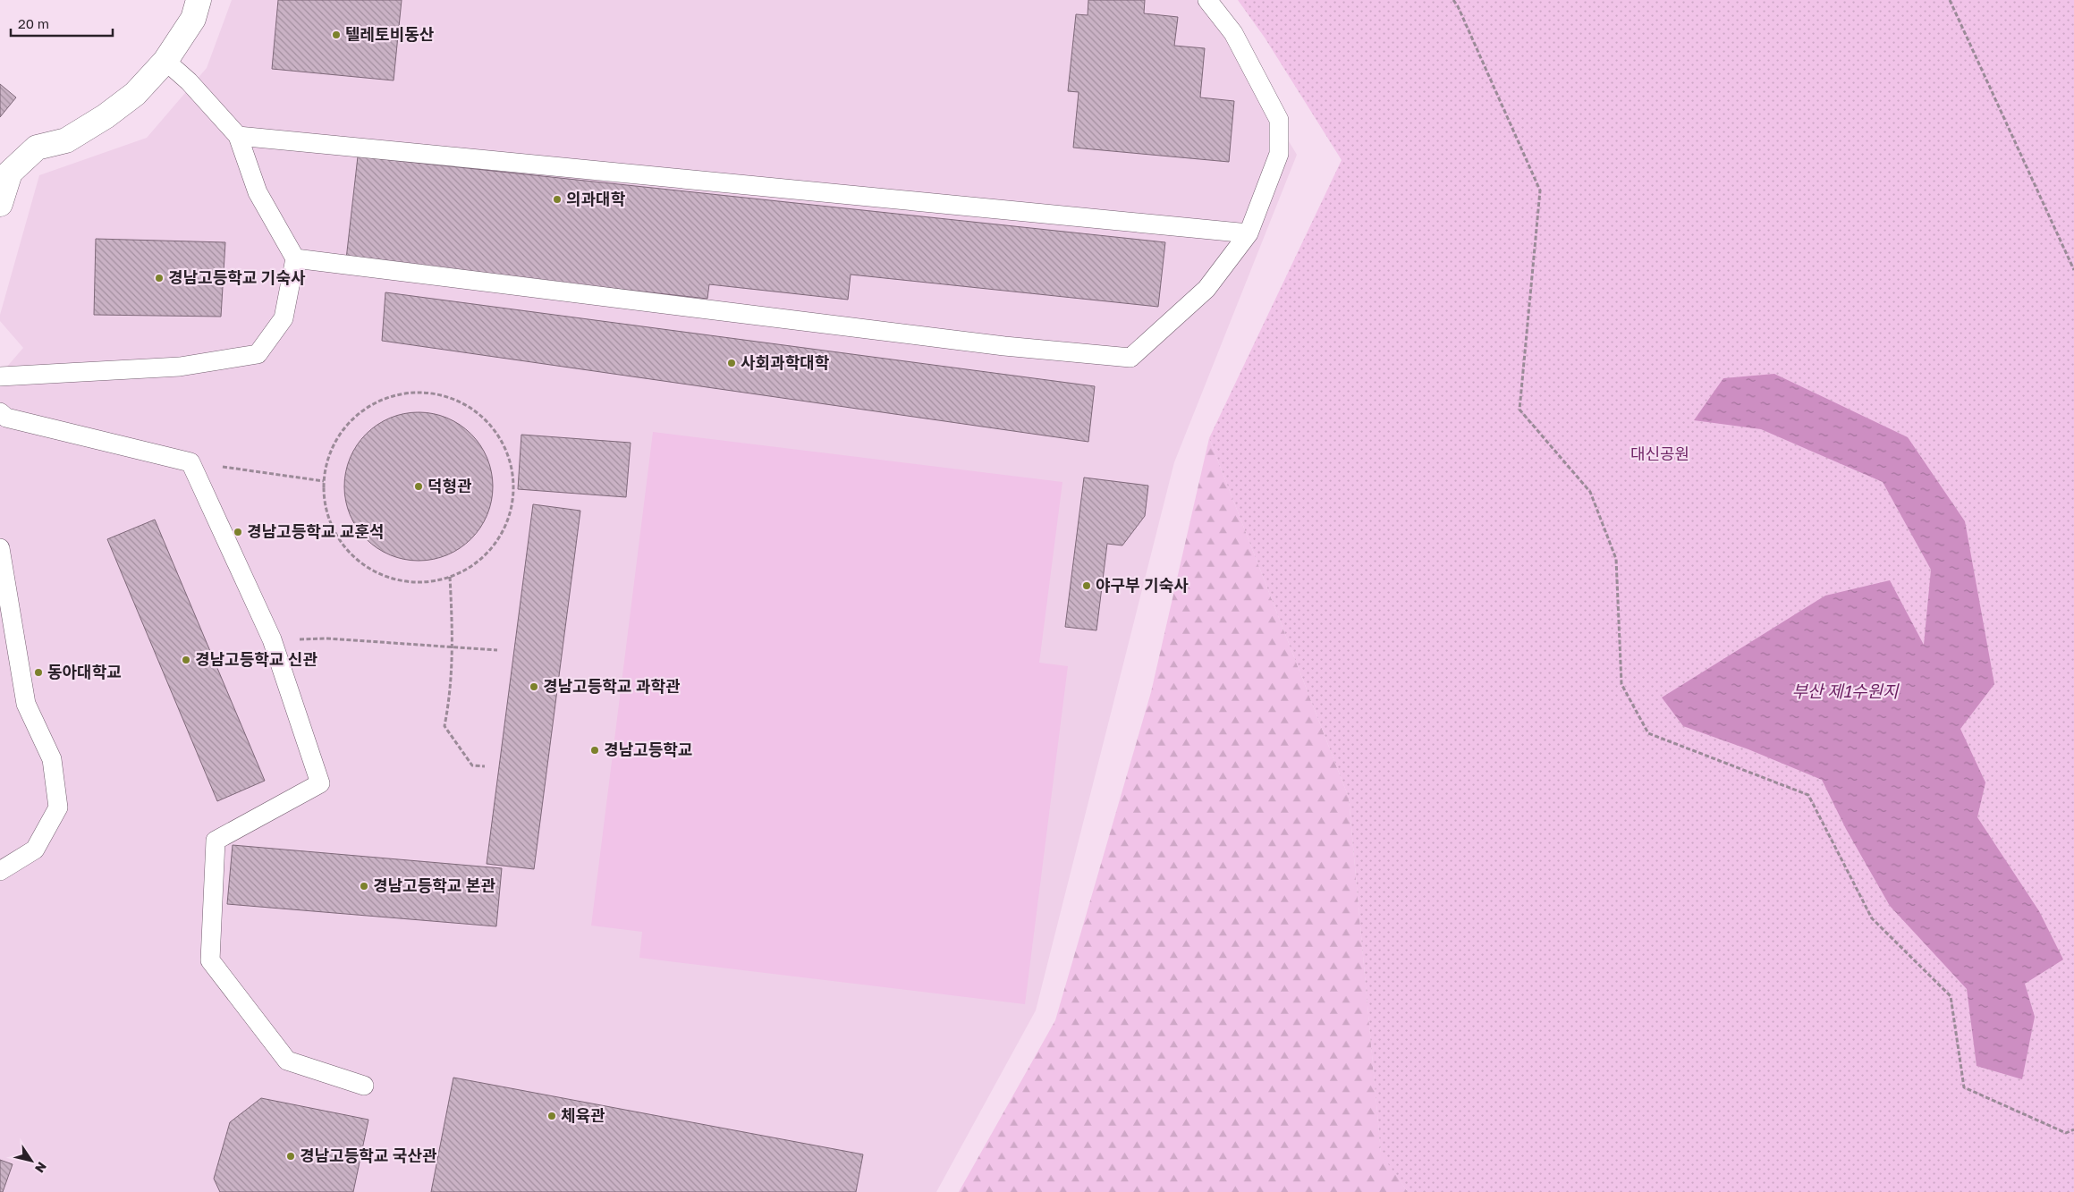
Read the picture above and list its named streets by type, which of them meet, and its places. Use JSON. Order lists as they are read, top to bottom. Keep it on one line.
{"water":["부산 제1수원지"],"parks":["대신공원"],"places":["텔레토비동산","의과대학","경남고등학교 기숙사","사회과학대학","덕형관","경남고등학교 교훈석","야구부 기숙사","경남고등학교 신관","동아대학교","경남고등학교 과학관","경남고등학교","경남고등학교 본관","체육관","경남고등학교 국산관"],"scale_bar":"20 m","north":"bottom right"}
